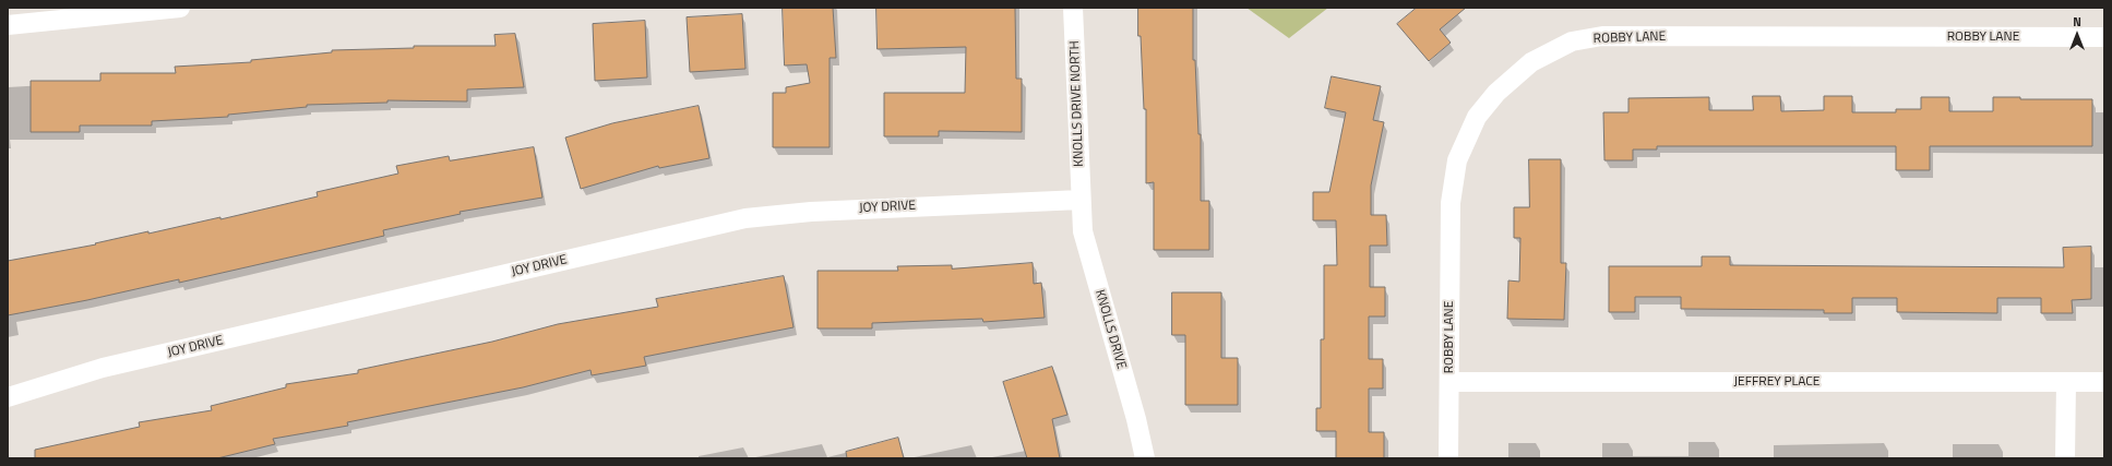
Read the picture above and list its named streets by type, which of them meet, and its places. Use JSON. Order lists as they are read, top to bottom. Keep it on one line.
{"streets":{"street":["ROBBY LANE","KNOLLS DRIVE NORTH","JOY DRIVE","KNOLLS DRIVE","JEFFREY PLACE"]},"crossings":[["ROBBY LANE","JEFFREY PLACE"],["KNOLLS DRIVE NORTH","JOY DRIVE"],["KNOLLS DRIVE NORTH","KNOLLS DRIVE"],["JOY DRIVE","KNOLLS DRIVE"]],"north":"top"}
